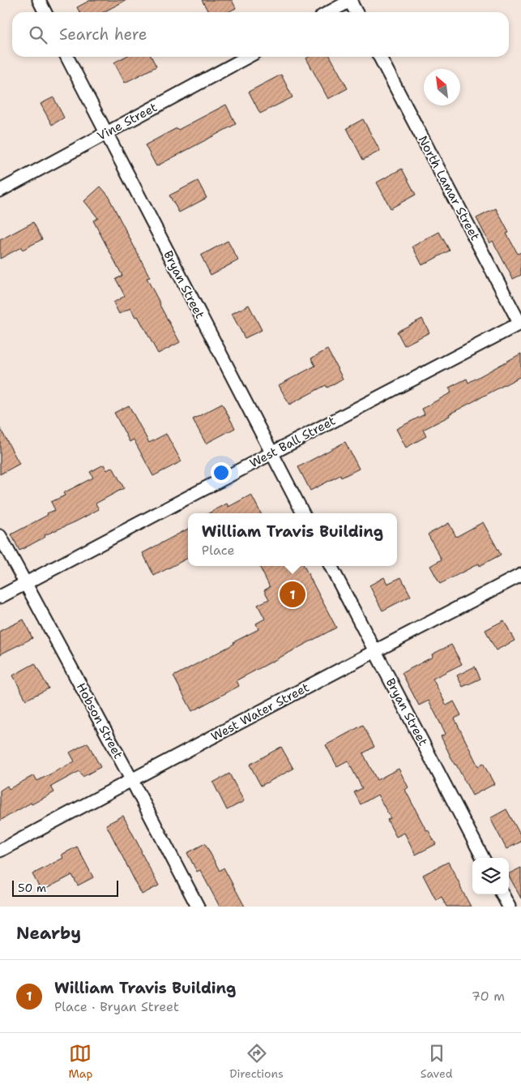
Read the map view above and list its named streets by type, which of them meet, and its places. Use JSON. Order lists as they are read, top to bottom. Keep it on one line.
{"streets":{"street":["Vine Street","North Lamar Street","Bryan Street","West Ball Street","West Water Street","Hobson Street"]},"crossings":[["Vine Street","Bryan Street"],["North Lamar Street","West Ball Street"],["Bryan Street","West Ball Street"],["Bryan Street","West Water Street"],["West Ball Street","Hobson Street"],["West Water Street","Hobson Street"]],"scale_bar":"50 m","north":"top left","page":{"search":"Search here","popup":["William Travis Building","Place"],"pins":"1","scale":"50 m","heading":"Nearby","list":[{"mark":"1","name":"William Travis Building","note":"Place · Bryan Street","value":"70 m"}],"nav":["Map","Directions","Saved"]}}
